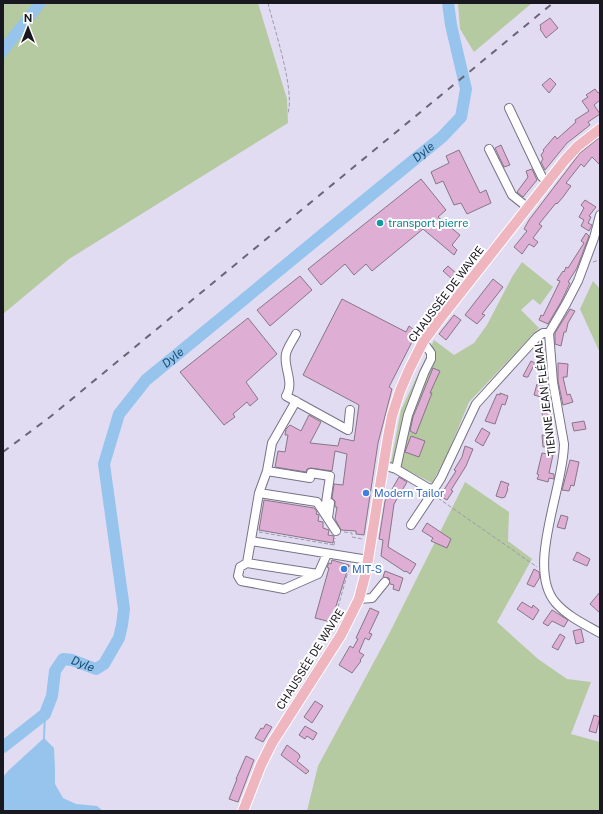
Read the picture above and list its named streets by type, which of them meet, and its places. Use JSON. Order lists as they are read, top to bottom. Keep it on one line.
{"streets":{"main road":["CHAUSSÉE DE WAVRE"],"street":["TIENNE JEAN FLÉMAL"]},"water":["Dyle"],"places":["transport pierre","Modern Tailor","MIT-S"],"north":"top"}
